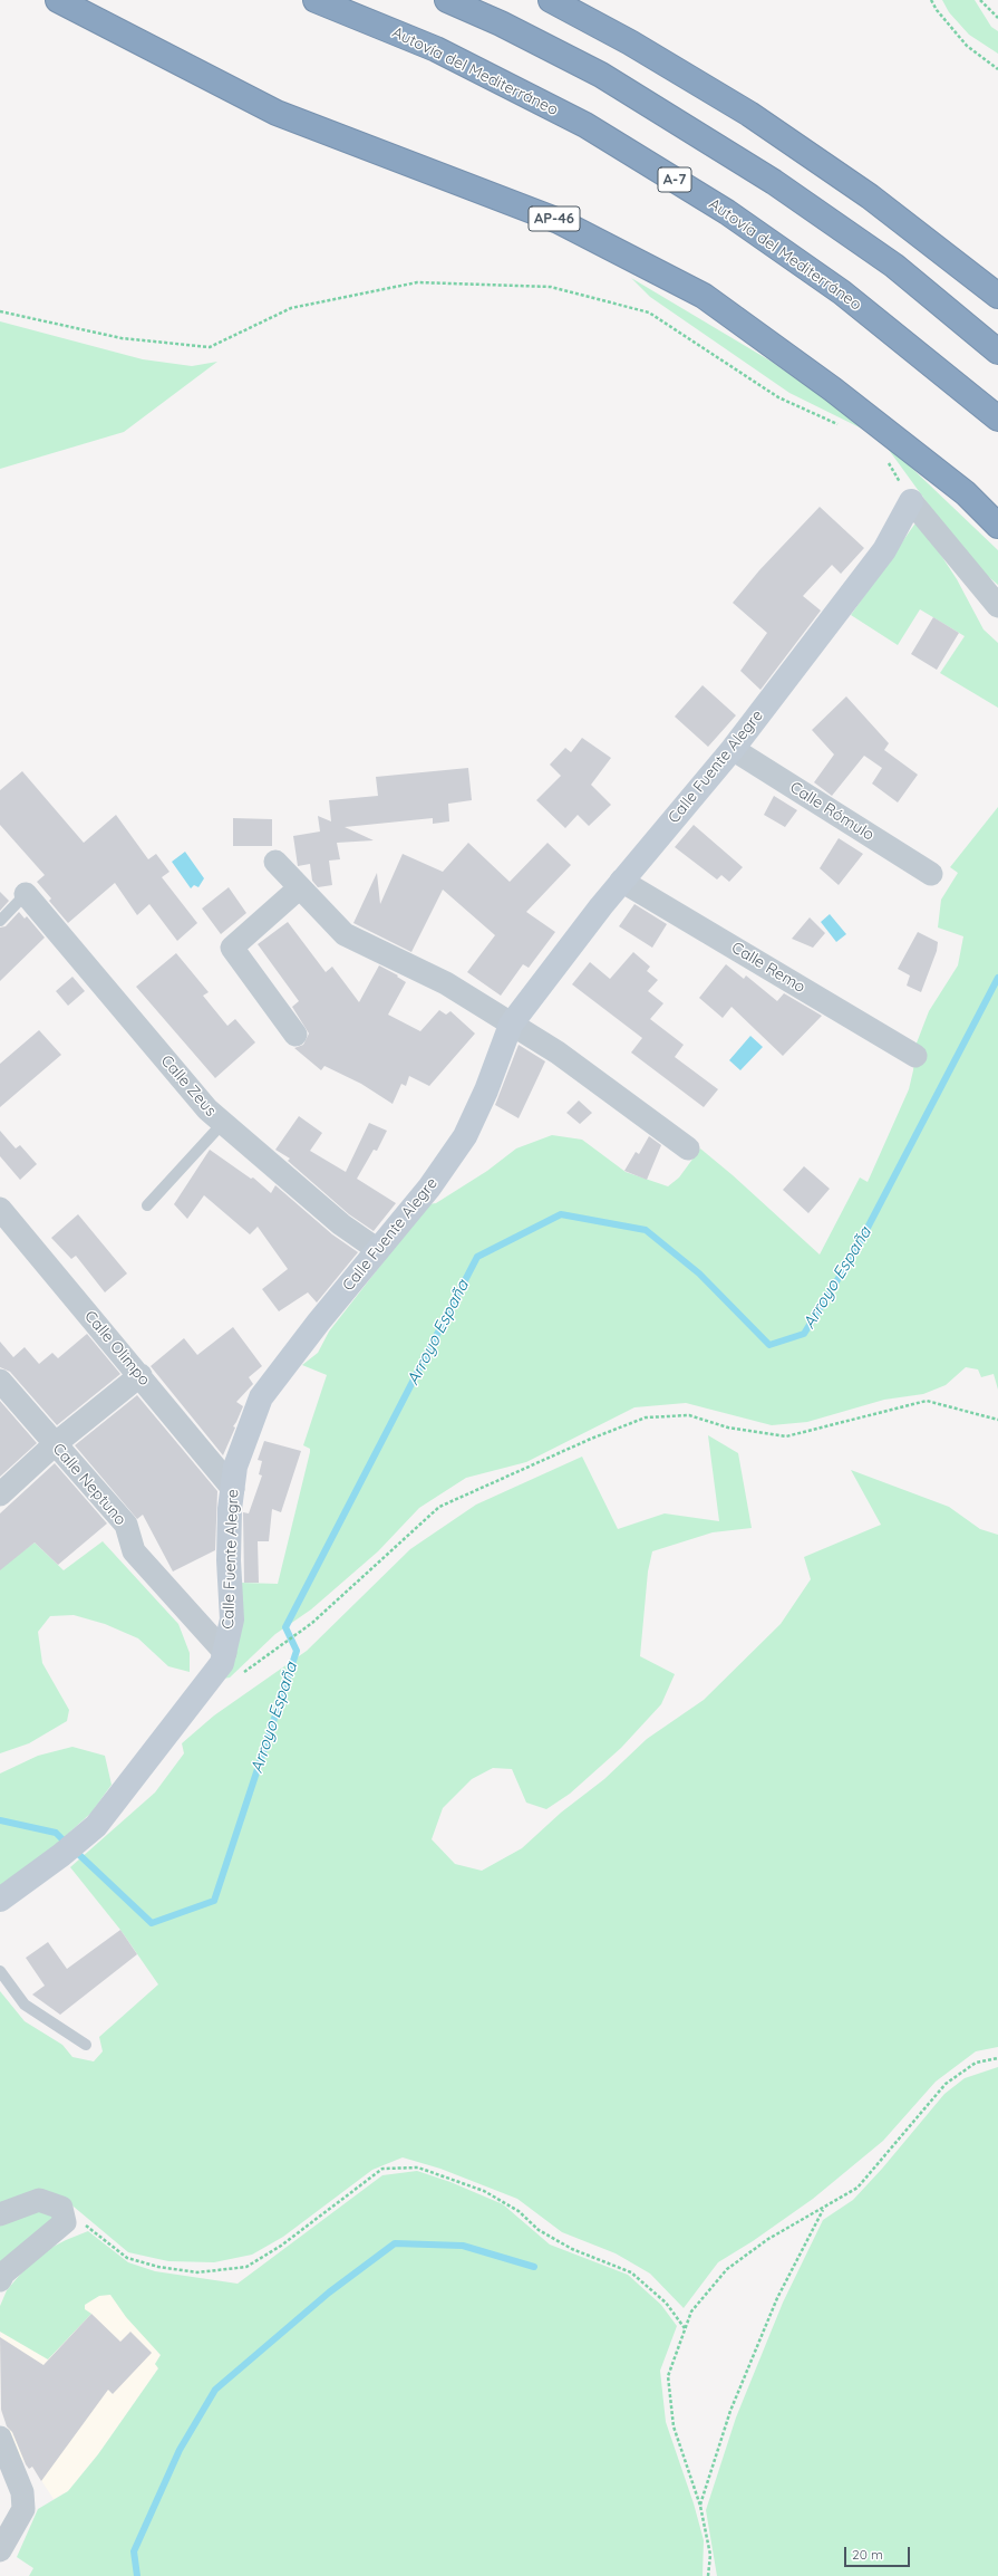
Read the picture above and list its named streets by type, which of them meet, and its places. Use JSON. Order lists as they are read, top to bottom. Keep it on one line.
{"streets":{"highway":["Autovía del Mediterráneo","A-7","AP-46"],"street":["Calle Fuente Alegre","Calle Rómulo","Calle Remo","Calle Zeus","Calle Olimpo","Calle Neptuno"]},"crossings":[["Calle Fuente Alegre","Calle Rómulo"],["Calle Fuente Alegre","Calle Remo"],["Calle Fuente Alegre","Calle Zeus"],["Calle Fuente Alegre","Calle Olimpo"],["Calle Fuente Alegre","Calle Neptuno"]],"water":["Arroyo España"],"scale_bar":"20 m"}
